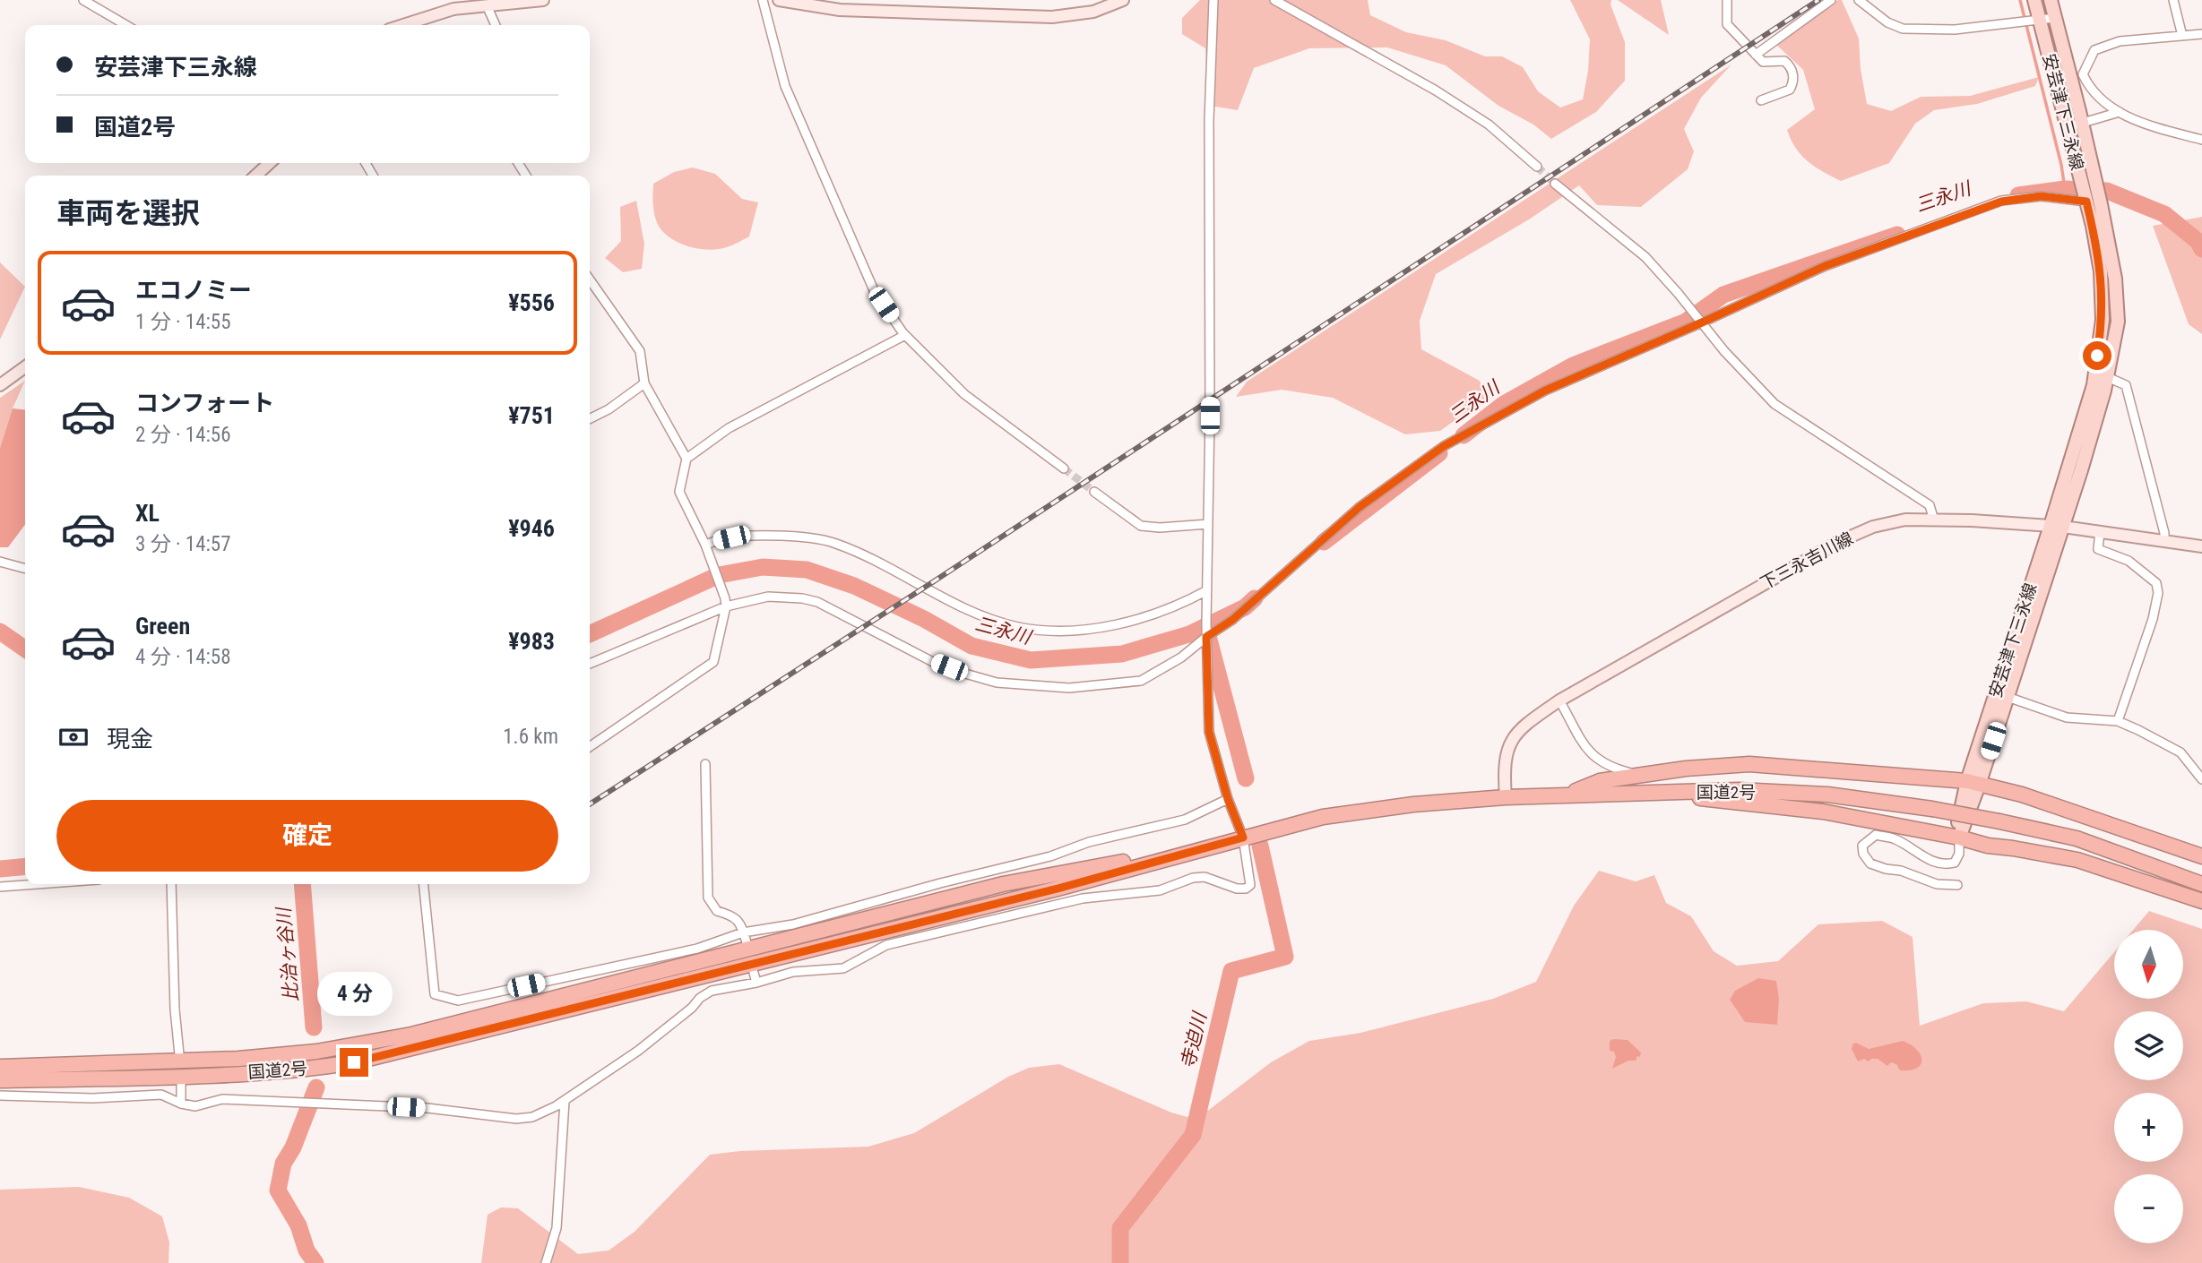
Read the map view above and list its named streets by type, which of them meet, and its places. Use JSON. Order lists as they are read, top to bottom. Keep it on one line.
{"streets":{"highway":["国道2号"],"main road":["安芸津下三永線","下三永吉川線"]},"crossings":[["安芸津下三永線","下三永吉川線"],["下三永吉川線","国道2号"]],"water":["三永川","比治ヶ谷川","寺迫川"],"north":"bottom","page":{"banner":["安芸津下三永線","国道2号"],"heading":"車両を選択","list":[{"name":"エコノミー","note":"1 分 · 14:55","value":"¥556"},{"name":"コンフォート","note":"2 分 · 14:56","value":"¥751"},{"name":"XL","note":"3 分 · 14:57","value":"¥946"},{"name":"Green","note":"4 分 · 14:58","value":"¥983"}],"pay":["現金","1.6 km"],"buttons":"確定","map_buttons":["+","−"],"bubble":"4 分"}}
